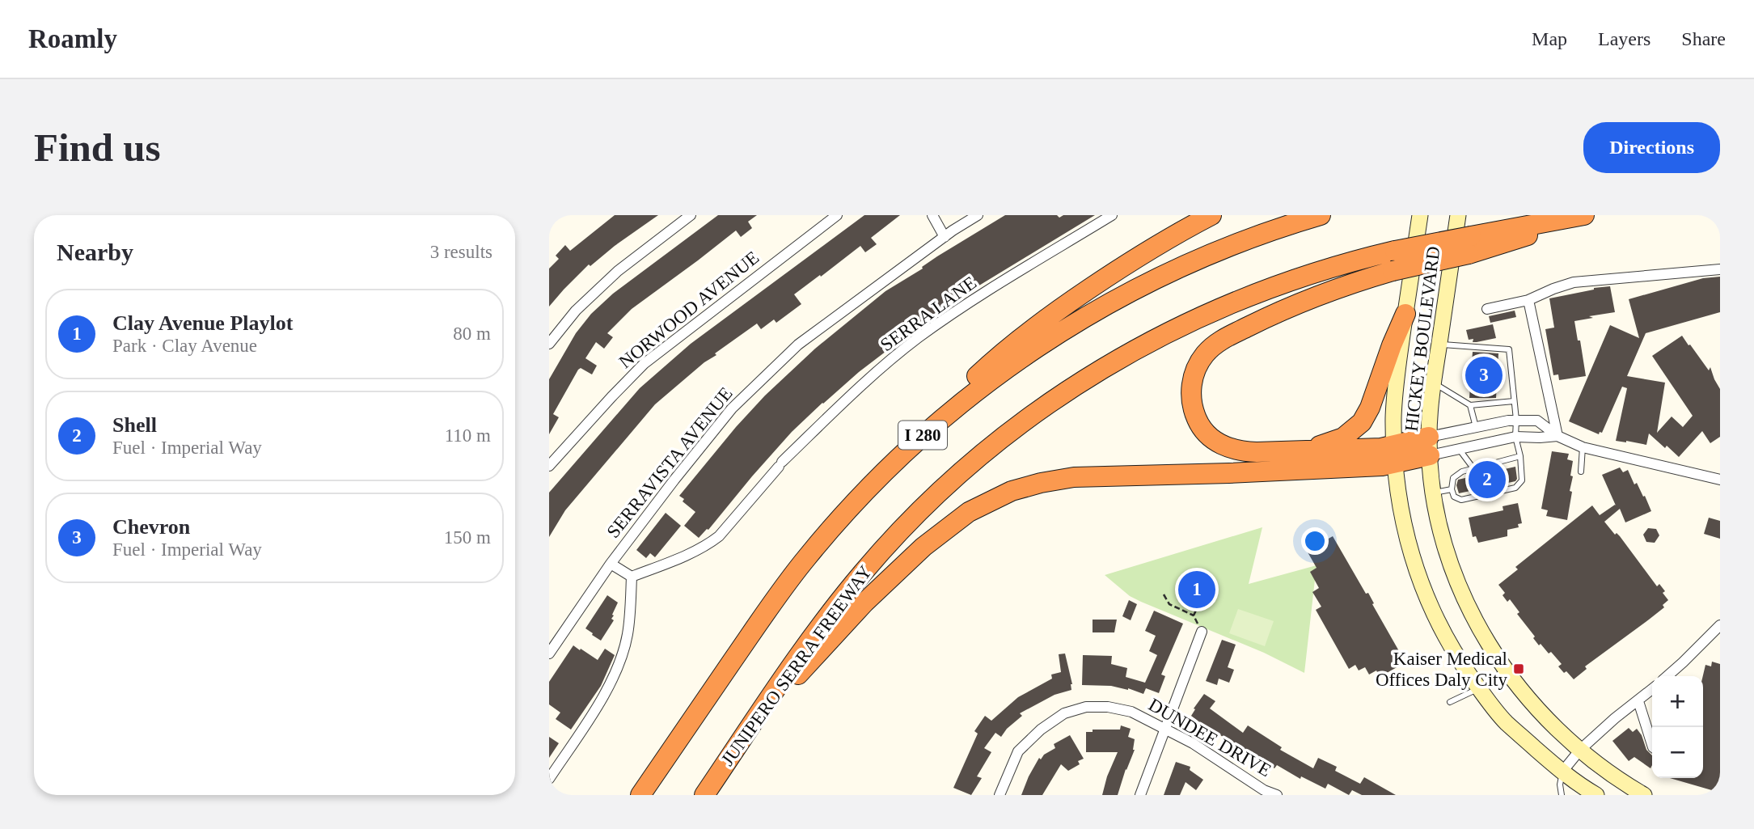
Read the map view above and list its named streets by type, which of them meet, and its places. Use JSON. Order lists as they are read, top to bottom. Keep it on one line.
{"streets":{"highway":["I 280","JUNIPERO SERRA FREEWAY"],"main road":["HICKEY BOULEVARD"],"street":["NORWOOD AVENUE","SERRA LANE","SERRAVISTA AVENUE","DUNDEE DRIVE"]},"places":{"transit":["Kaiser Medical Offices Daly City"]},"page":{"header":"Roamly","nav":["Map","Layers","Share"],"buttons":"Directions","title":"Find us","heading":["Nearby","3 results"],"list":[{"mark":"1","name":"Clay Avenue Playlot","note":"Park · Clay Avenue","value":"80 m"},{"mark":"2","name":"Shell","note":"Fuel · Imperial Way","value":"110 m"},{"mark":"3","name":"Chevron","note":"Fuel · Imperial Way","value":"150 m"}],"pins":["3","2","1"],"map_buttons":["+","−"]}}
